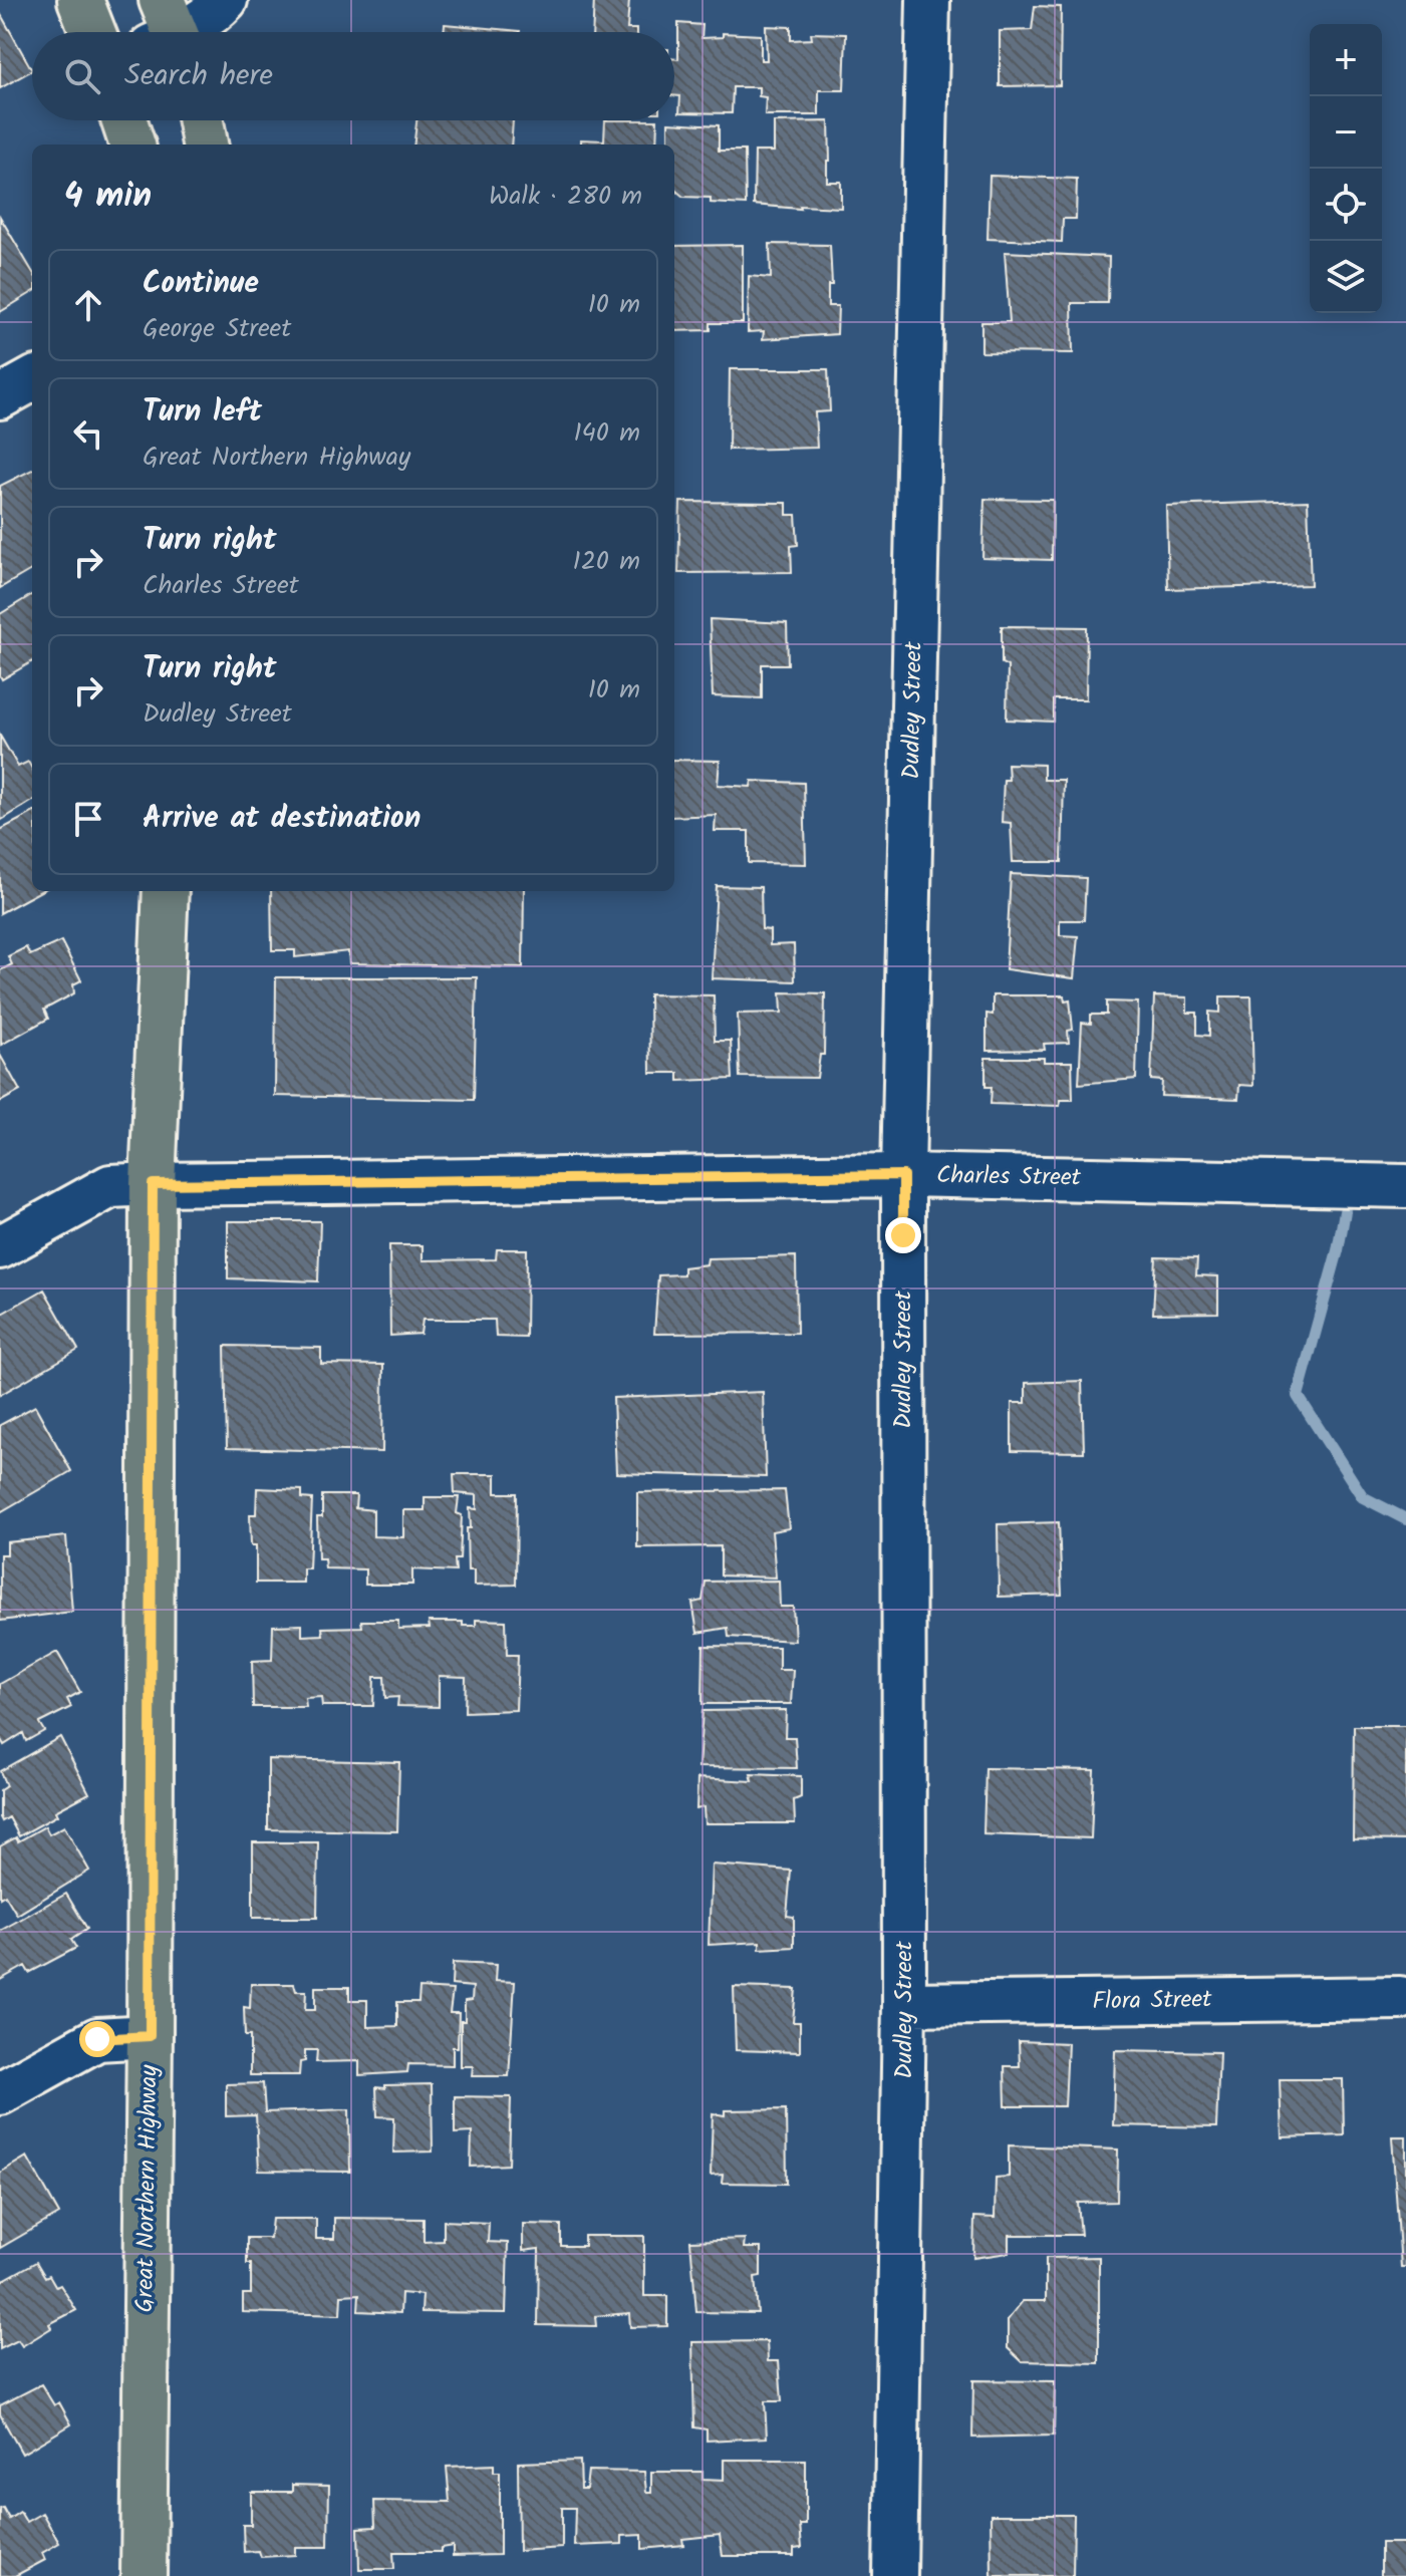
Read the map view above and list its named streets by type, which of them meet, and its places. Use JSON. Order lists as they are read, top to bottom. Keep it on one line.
{"streets":{"main road":["Great Northern Highway"],"street":["Dudley Street","Charles Street","Flora Street"]},"crossings":[["Dudley Street","Charles Street"],["Dudley Street","Flora Street"],["Charles Street","Great Northern Highway"]],"page":{"map_buttons":["+","−"],"search":"Search here","heading":["4 min","Walk · 280 m"],"list":[["Continue","George Street","10 m"],["Turn left","Great Northern Highway","140 m"],["Turn right","Charles Street","120 m"],["Turn right","Dudley Street","10 m"],"Arrive at destination"]}}
